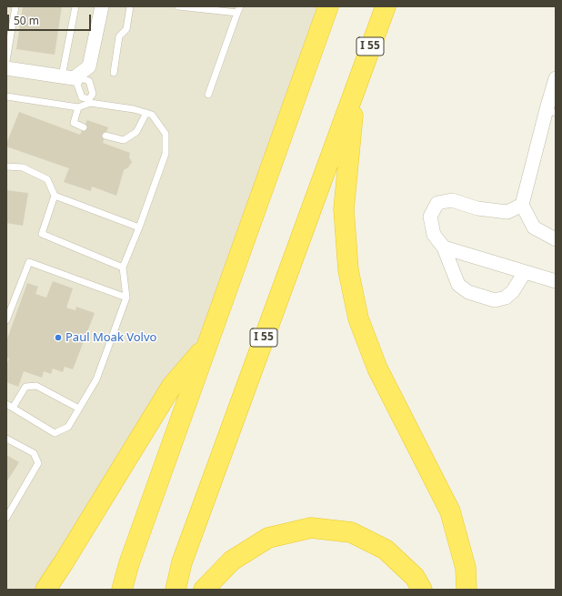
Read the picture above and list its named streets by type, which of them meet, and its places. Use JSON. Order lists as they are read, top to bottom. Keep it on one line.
{"streets":{"highway":["I 55"]},"places":["Paul Moak Volvo"],"scale_bar":"50 m"}
